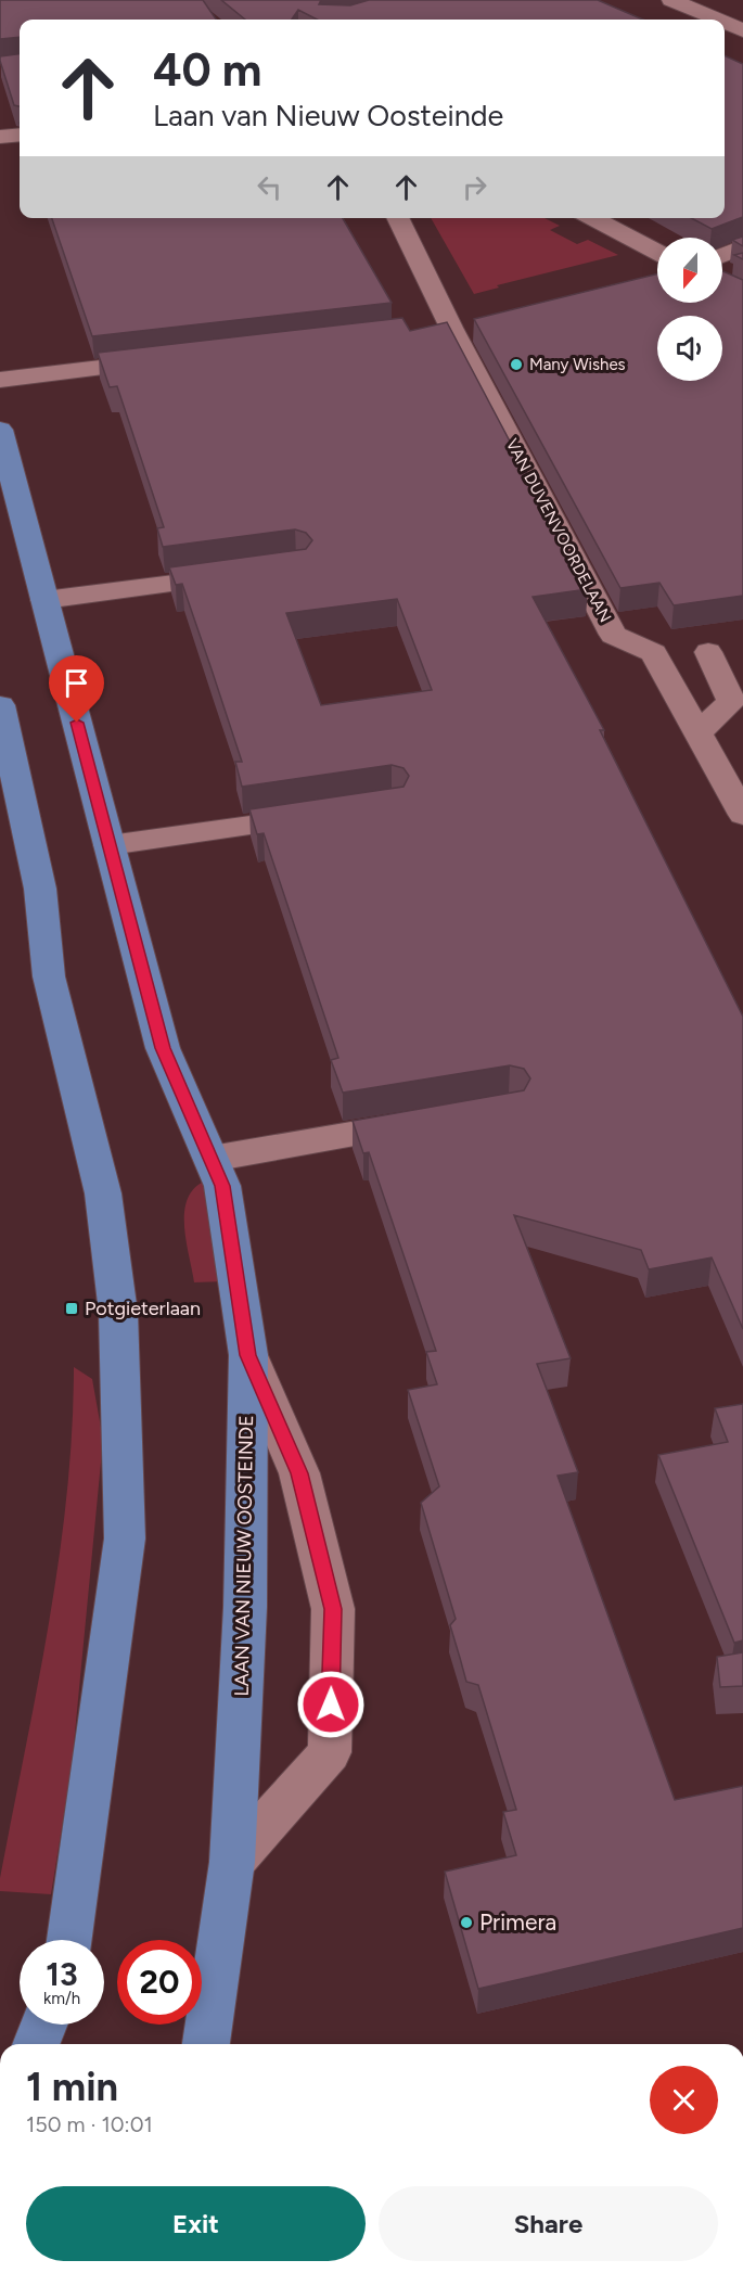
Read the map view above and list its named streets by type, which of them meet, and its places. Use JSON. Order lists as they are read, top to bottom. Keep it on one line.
{"streets":{"main road":["LAAN VAN NIEUW OOSTEINDE"],"street":["VAN DUVENVOORDELAAN"]},"places":{"other":["Many Wishes","Primera"],"transit":["Potgieterlaan"]},"north":"bottom","page":{"turn":["40 m","Laan van Nieuw Oosteinde"],"speed":"13 km/h","limit":"20","heading":["1 min","150 m · 10:01"],"buttons":["Exit","Share"]}}
